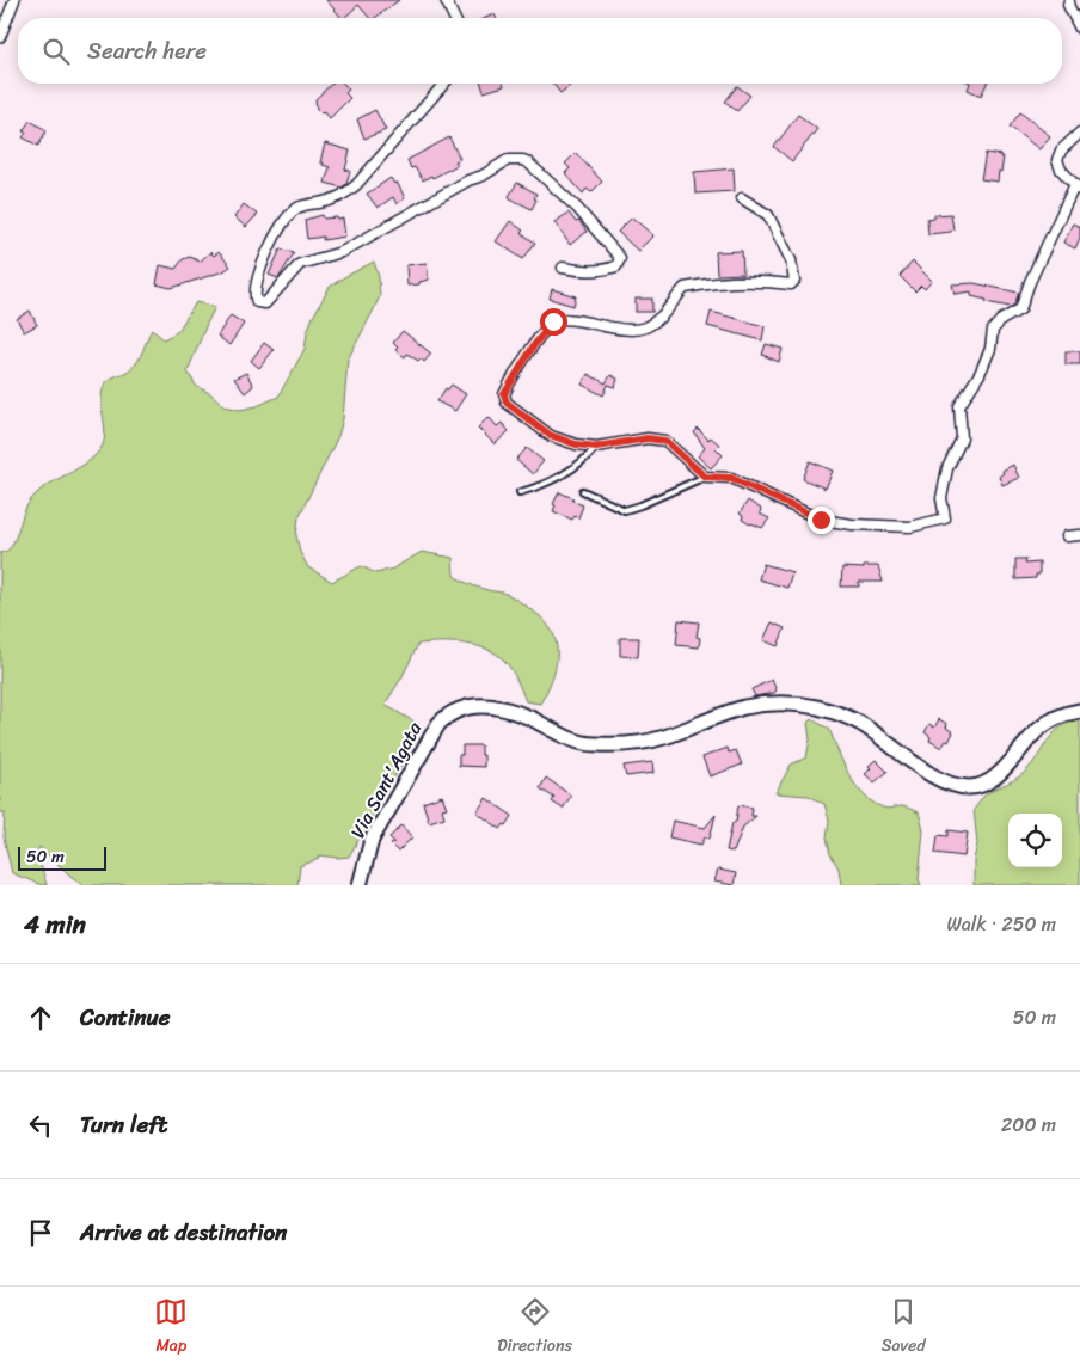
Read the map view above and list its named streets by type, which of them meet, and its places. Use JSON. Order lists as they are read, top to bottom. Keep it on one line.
{"streets":{"street":["Via Sant'Agata"]},"scale_bar":"50 m","page":{"search":"Search here","scale":"50 m","heading":["4 min","Walk · 250 m"],"list":[["Continue","50 m"],["Turn left","200 m"],"Arrive at destination"],"nav":["Map","Directions","Saved"]}}
